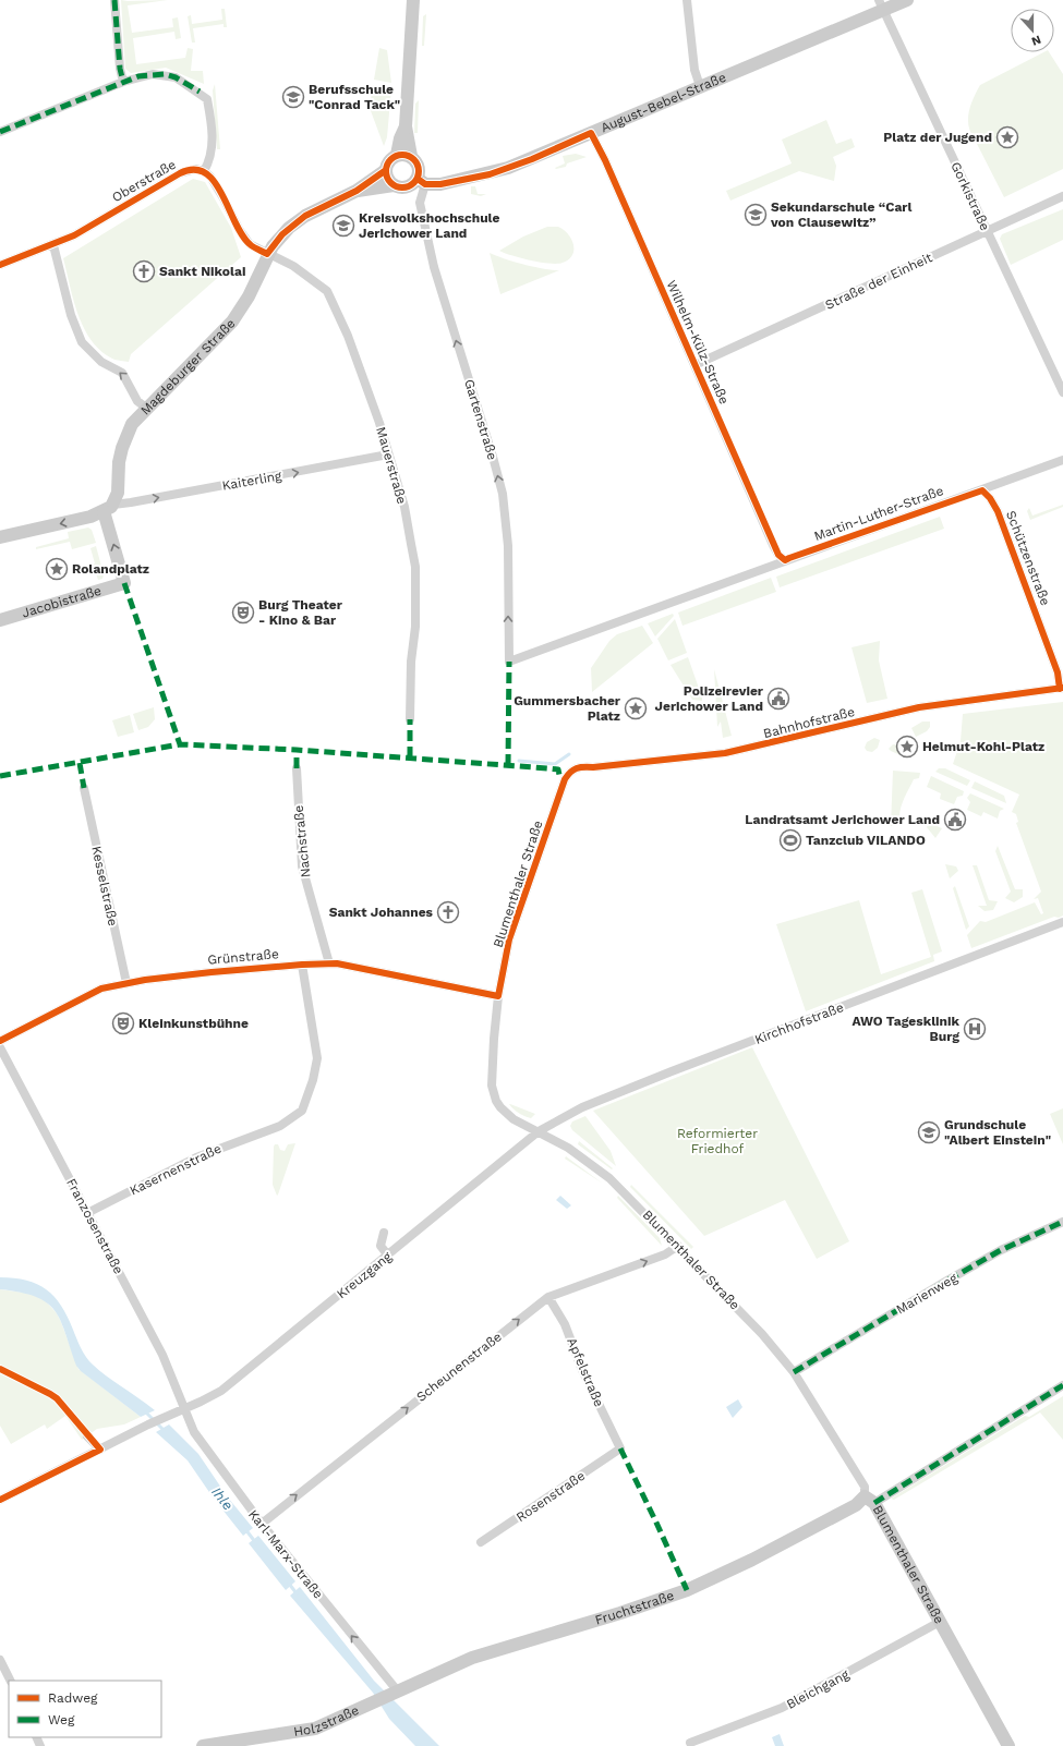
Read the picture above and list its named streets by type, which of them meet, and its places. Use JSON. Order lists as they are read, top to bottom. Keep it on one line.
{"streets":{"street":["August-Bebel-Straße","Oberstraße","Gorkistraße","Straße der Einheit","Wilhelm-Külz-Straße","Magdeburger Straße","Gartenstraße","Mauerstraße","Kaiterling","Martin-Luther-Straße","Schützenstraße","Jacobistraße","Bahnhofstraße","Nachstraße","Blumenthaler Straße","Kesselstraße","Grünstraße","Kirchhofstraße","Kasernenstraße","Franzosenstraße","Kreuzgang","Marienweg","Scheunenstraße","Apfelstraße","Rosenstraße","Karl-Marx-Straße","Fruchtstraße","Bleichgang","Holzstraße"]},"crossings":[["August-Bebel-Straße","Gorkistraße"],["August-Bebel-Straße","Wilhelm-Külz-Straße"],["August-Bebel-Straße","Magdeburger Straße"],["August-Bebel-Straße","Gartenstraße"],["Gorkistraße","Straße der Einheit"],["Straße der Einheit","Wilhelm-Külz-Straße"],["Wilhelm-Külz-Straße","Martin-Luther-Straße"],["Magdeburger Straße","Gartenstraße"],["Magdeburger Straße","Mauerstraße"],["Magdeburger Straße","Kaiterling"],["Magdeburger Straße","Jacobistraße"],["Gartenstraße","Martin-Luther-Straße"],["Mauerstraße","Kaiterling"],["Martin-Luther-Straße","Schützenstraße"],["Schützenstraße","Bahnhofstraße"],["Bahnhofstraße","Blumenthaler Straße"],["Nachstraße","Grünstraße"],["Blumenthaler Straße","Grünstraße"],["Blumenthaler Straße","Kirchhofstraße"],["Blumenthaler Straße","Kreuzgang"],["Blumenthaler Straße","Marienweg"],["Blumenthaler Straße","Scheunenstraße"],["Blumenthaler Straße","Fruchtstraße"],["Blumenthaler Straße","Bleichgang"],["Kesselstraße","Grünstraße"],["Grünstraße","Kasernenstraße"],["Kirchhofstraße","Kreuzgang"],["Kasernenstraße","Franzosenstraße"],["Franzosenstraße","Kreuzgang"],["Franzosenstraße","Karl-Marx-Straße"],["Kreuzgang","Karl-Marx-Straße"],["Scheunenstraße","Apfelstraße"],["Scheunenstraße","Karl-Marx-Straße"],["Apfelstraße","Rosenstraße"],["Karl-Marx-Straße","Fruchtstraße"],["Karl-Marx-Straße","Holzstraße"],["Fruchtstraße","Holzstraße"]],"one_way":["Gartenstraße","Kaiterling","Scheunenstraße","Karl-Marx-Straße"],"water":["Ihle"],"parks":["Reformierter Friedhof"],"places":{"school or university":["Berufsschule \"Conrad Tack\"","Sekundarschule “Carl von Clausewitz”","Kreisvolkshochschule Jerichower Land","Grundschule \"Albert Einstein\""],"place":["Platz der Jugend","Rolandplatz","Gummersbacher Platz","Helmut-Kohl-Platz"],"church":["Sankt Nikolai","Sankt Johannes"],"theatre":["Burg Theater - Kino & Bar","Kleinkunstbühne"],"public building":["Polizeirevier Jerichower Land","Landratsamt Jerichower Land"],"sports":["Tanzclub VILANDO"],"hospital":["AWO Tagesklinik Burg"]},"legend":["Radweg","Weg"],"north":"bottom"}
